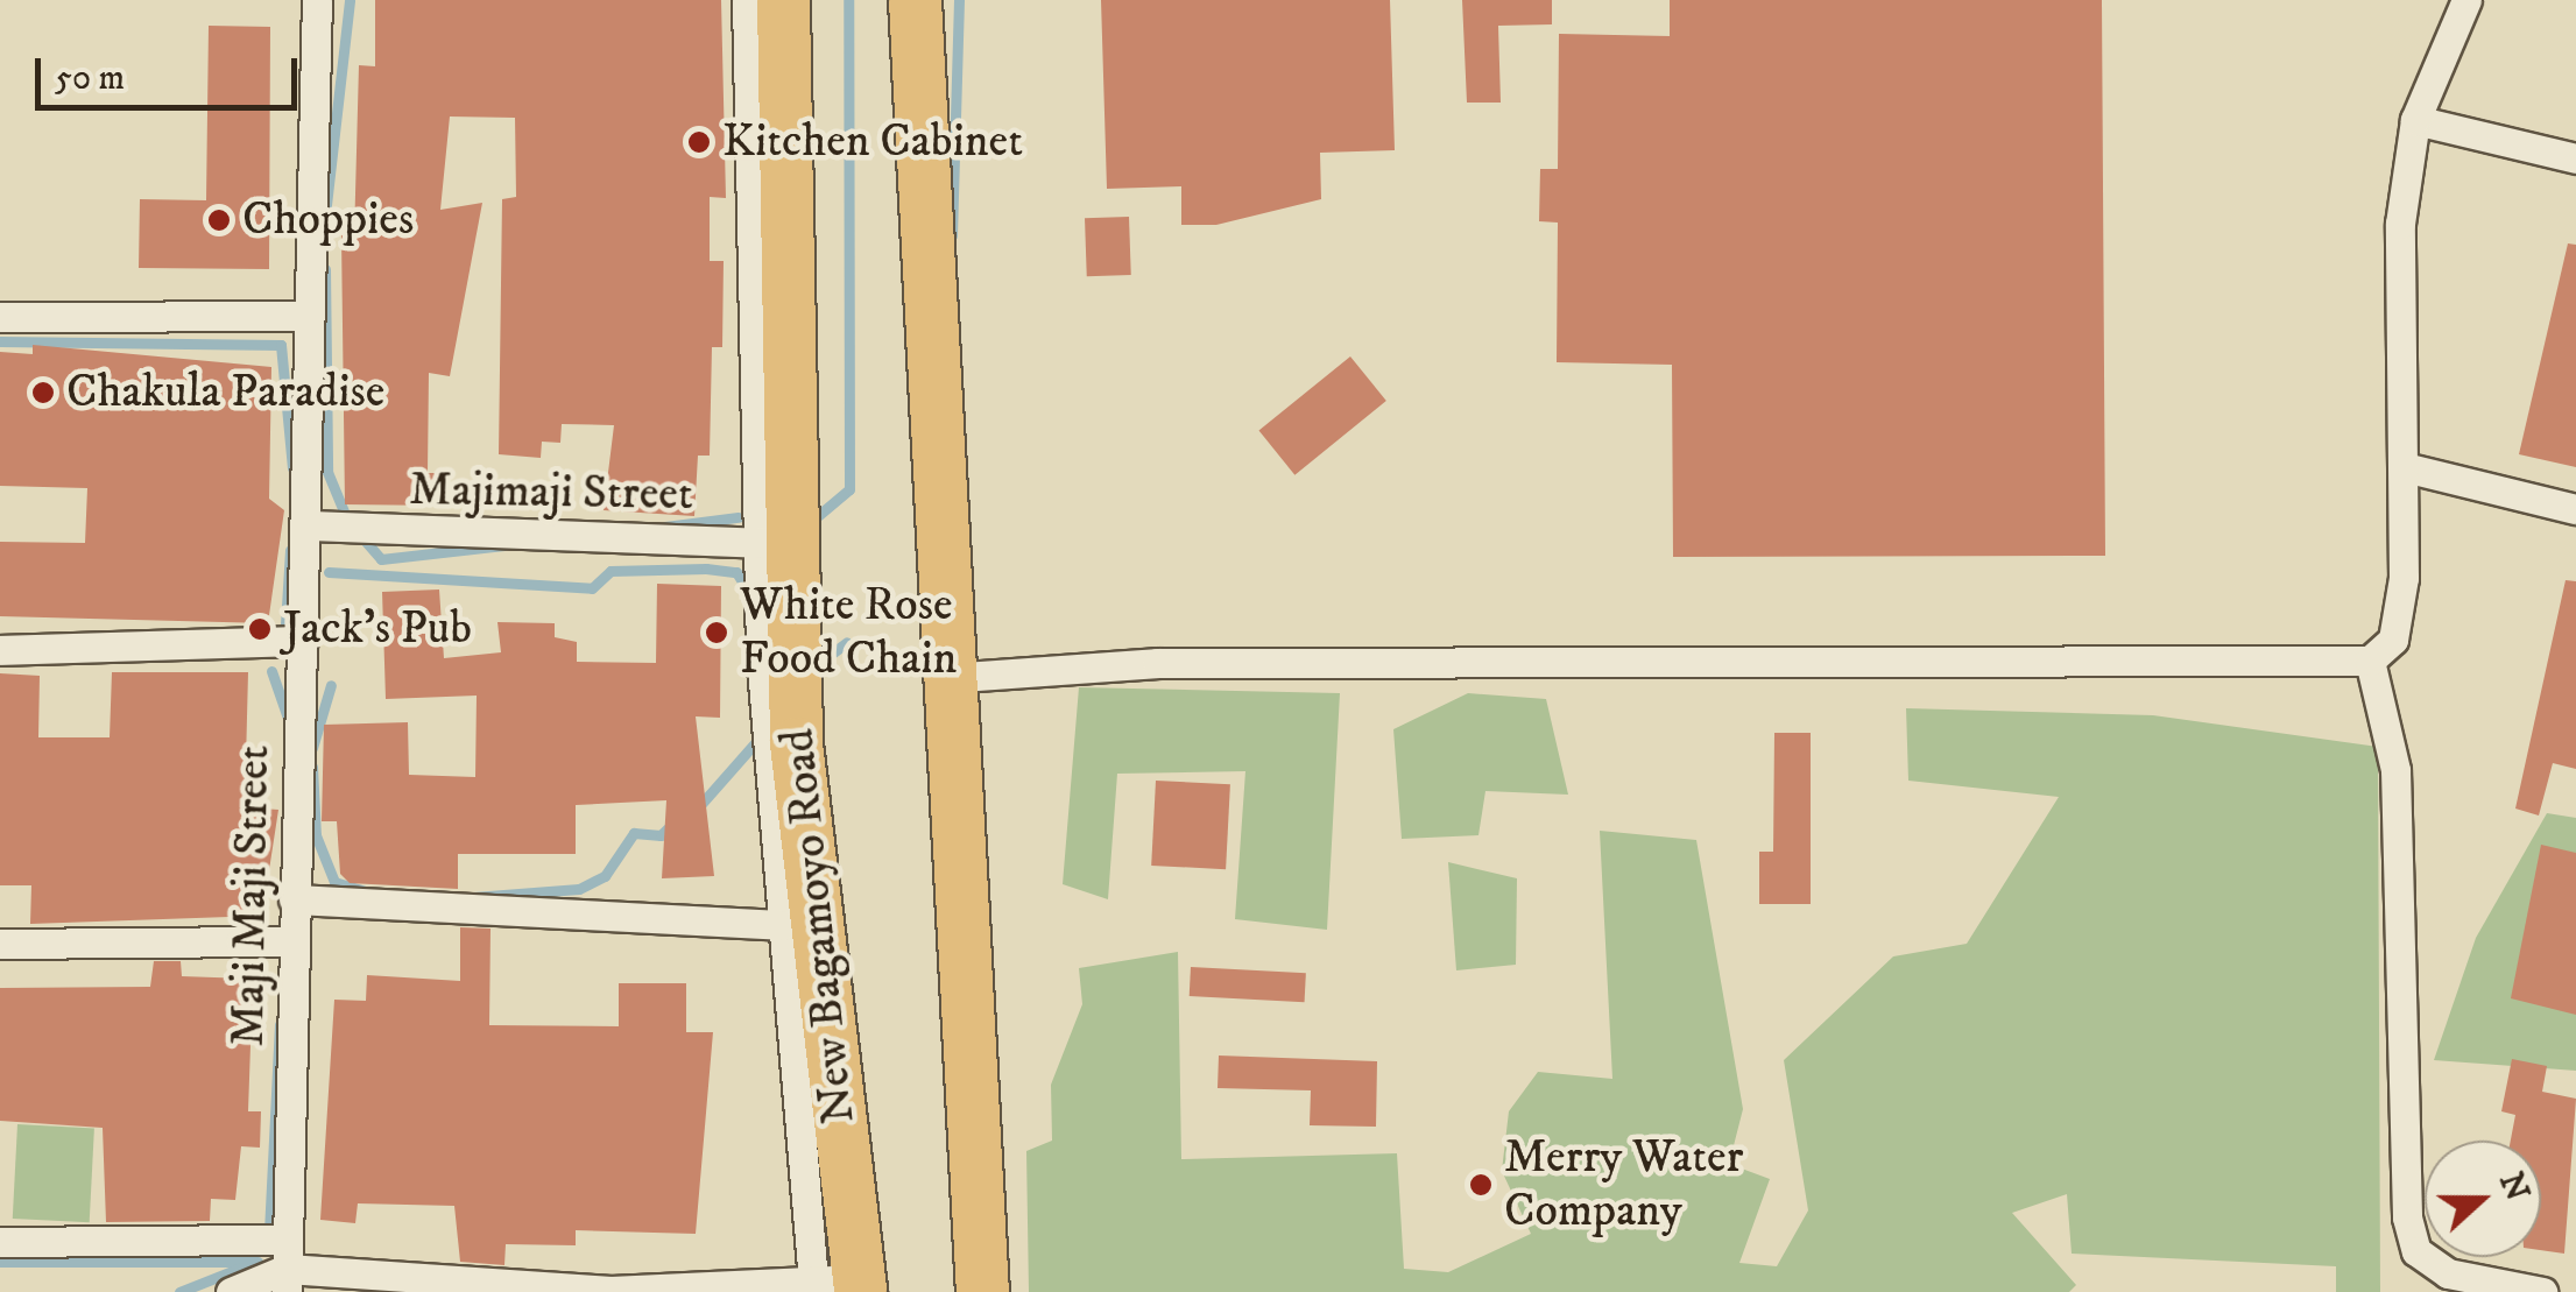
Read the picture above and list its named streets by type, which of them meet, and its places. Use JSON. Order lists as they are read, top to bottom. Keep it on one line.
{"streets":{"highway":["New Bagamoyo Road"],"street":["Majimaji Street","Maji Maji Street"]},"crossings":[["Majimaji Street","Maji Maji Street"],["Majimaji Street","New Bagamoyo Road"]],"places":["Kitchen Cabinet","Choppies","Chakula Paradise","Jack's Pub","White Rose Food Chain","Merry Water Company"],"scale_bar":"50 m","north":"right"}
